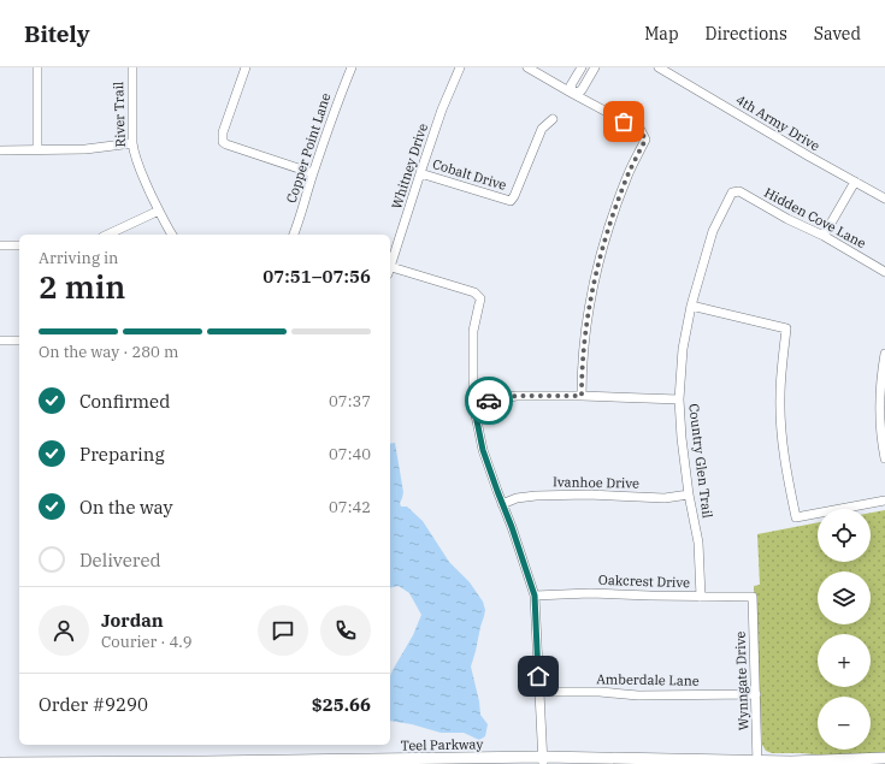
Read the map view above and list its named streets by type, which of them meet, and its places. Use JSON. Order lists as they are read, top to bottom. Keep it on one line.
{"streets":{"main road":["Teel Parkway"],"street":["River Trail","4th Army Drive","Copper Point Lane","Whitney Drive","Cobalt Drive","Hidden Cove Lane","Country Glen Trail","Ivanhoe Drive","Oakcrest Drive","Amberdale Lane","Wynngate Drive"]},"crossings":[["Whitney Drive","Cobalt Drive"],["Hidden Cove Lane","Country Glen Trail"],["Country Glen Trail","Ivanhoe Drive"],["Country Glen Trail","Oakcrest Drive"],["Oakcrest Drive","Wynngate Drive"],["Amberdale Lane","Wynngate Drive"],["Wynngate Drive","Teel Parkway"]],"page":{"header":"Bitely","nav":["Map","Directions","Saved"],"heading":["2 min","Arriving in","07:51–07:56"],"panel":["Jordan","Courier · 4.9","Order #9290","$25.66"],"bar":"On the way · 280 m","list":[["Confirmed","07:37"],["Preparing","07:40"],["On the way","07:42"],"Delivered"],"map_buttons":["+","−"]}}
